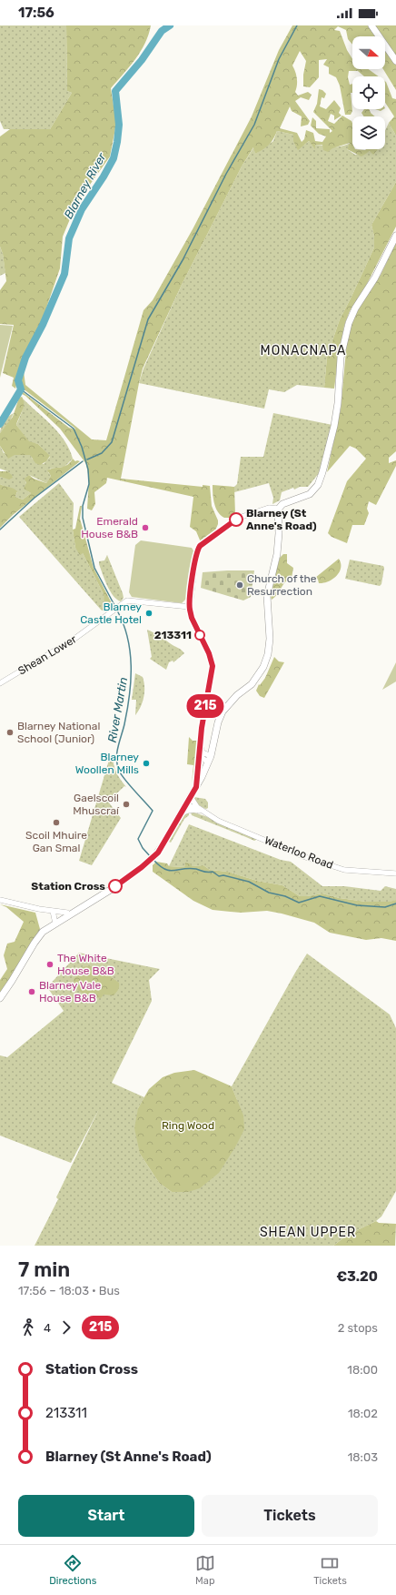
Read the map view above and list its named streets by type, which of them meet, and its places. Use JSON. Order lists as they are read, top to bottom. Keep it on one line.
{"streets":{"street":["Shean Lower","Waterloo Road"]},"districts":["MONACNAPA","SHEAN UPPER"],"water":["Blarney River","River Martin"],"parks":["Ring Wood"],"places":["Blarney (St Anne's Road)","Emerald House B&B","Church of the Resurrection","Blarney Castle Hotel","213311","Blarney National School (Junior)","Blarney Woollen Mills","Gaelscoil Mhuscraí","Scoil Mhuire Gan Smal","Station Cross","The White House B&B","Blarney Vale House B&B"],"lines":["bus line 215"],"north":"right","page":{"status":"17:56","on_map":"215","heading":["7 min","17:56 – 18:03 · Bus","€3.20"],"legs":["4","215","2 stops"],"list":[{"name":"Station Cross","value":"18:00"},{"name":"213311","value":"18:02"},{"name":"Blarney (St Anne's Road)","value":"18:03"}],"buttons":["Start","Tickets"],"tabs":["Directions","Map","Tickets"]}}
